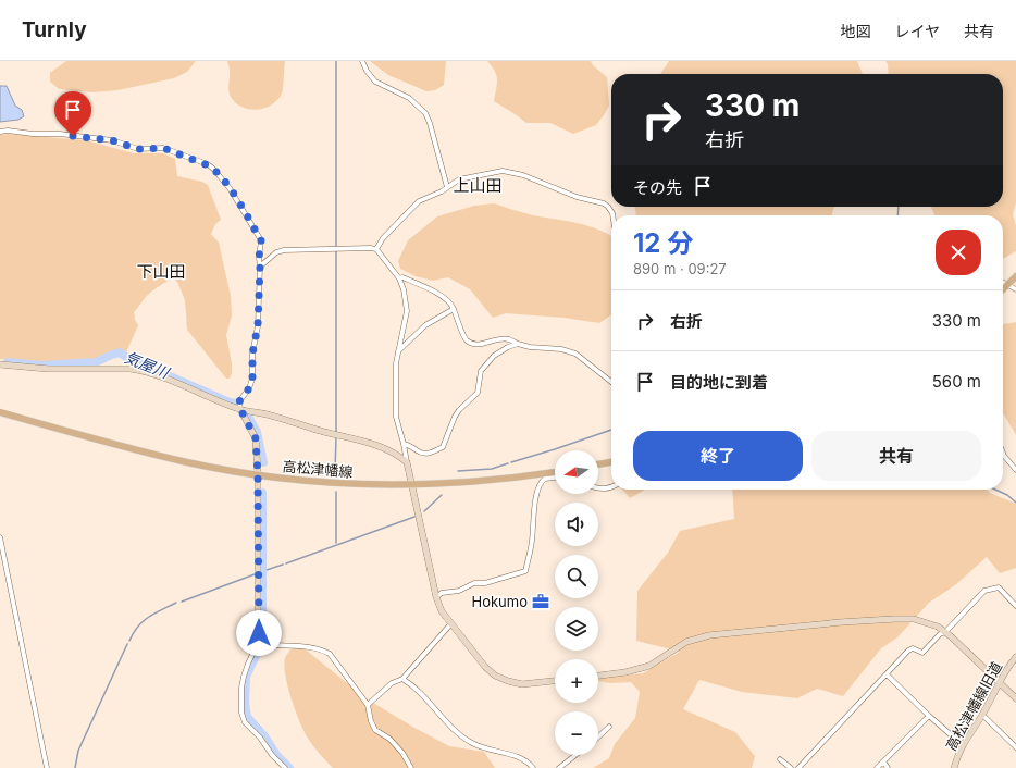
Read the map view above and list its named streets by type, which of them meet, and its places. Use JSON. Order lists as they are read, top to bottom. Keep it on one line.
{"streets":{"main road":["高松津幡線"],"street":["高松津幡線旧道"]},"districts":["上山田","下山田"],"water":["気屋川"],"places":{"office":["Hokumo"]},"north":"left","page":{"header":"Turnly","nav":["地図","レイヤ","共有"],"turn":["330 m","右折"],"then":"その先","heading":["12 分","890 m · 09:27"],"list":[{"name":"右折","value":"330 m"},{"name":"目的地に到着","value":"560 m"}],"buttons":["終了","共有"],"map_buttons":["+","−"]}}
